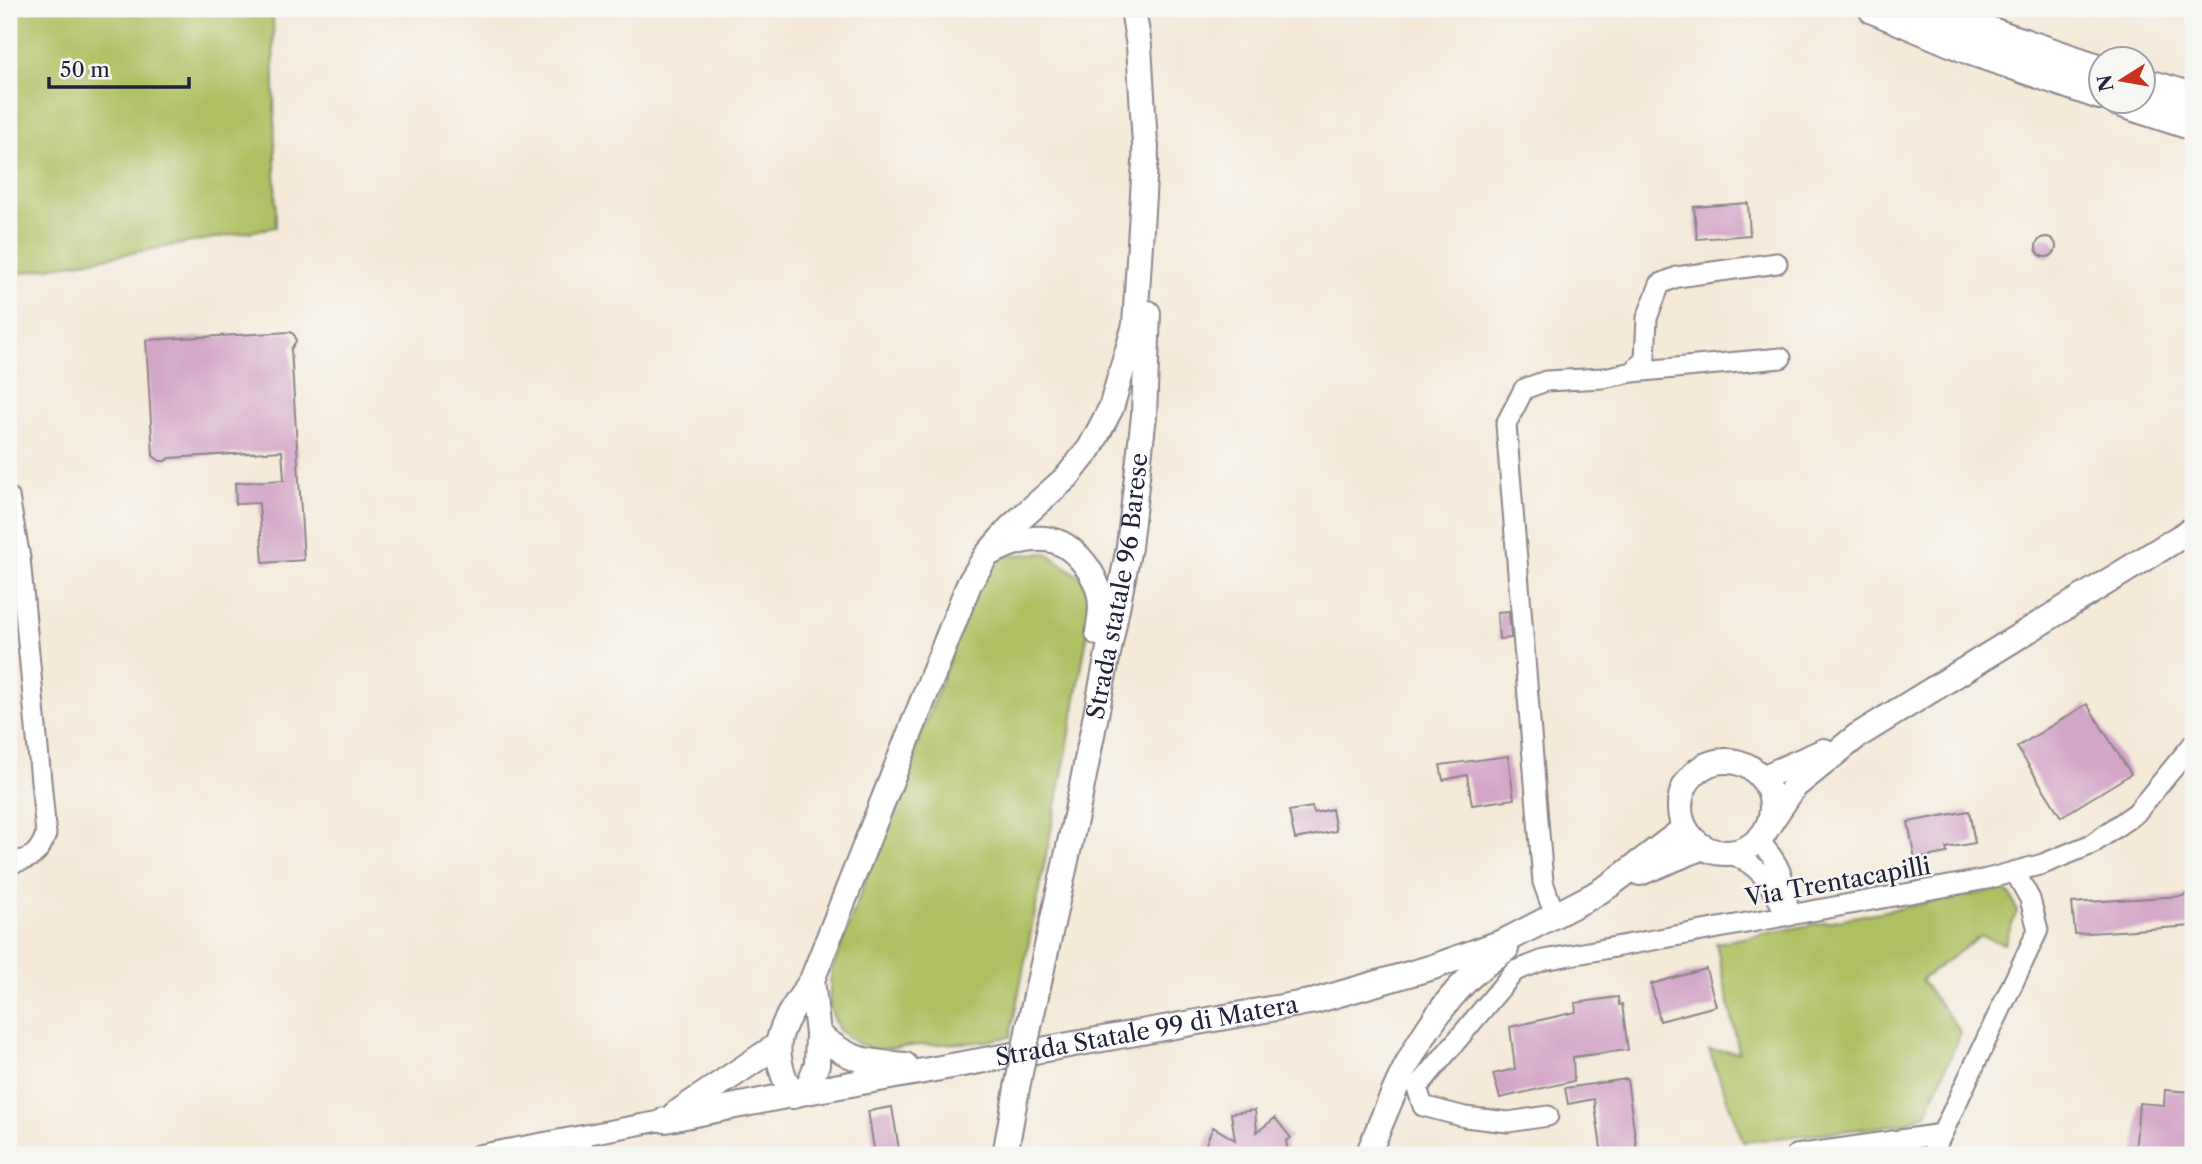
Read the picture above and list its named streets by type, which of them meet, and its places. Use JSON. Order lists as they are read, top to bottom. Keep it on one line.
{"streets":{"main road":["Strada statale 96 Barese","Strada Statale 99 di Matera"],"street":["Via Trentacapilli"]},"scale_bar":"50 m","north":"left"}
